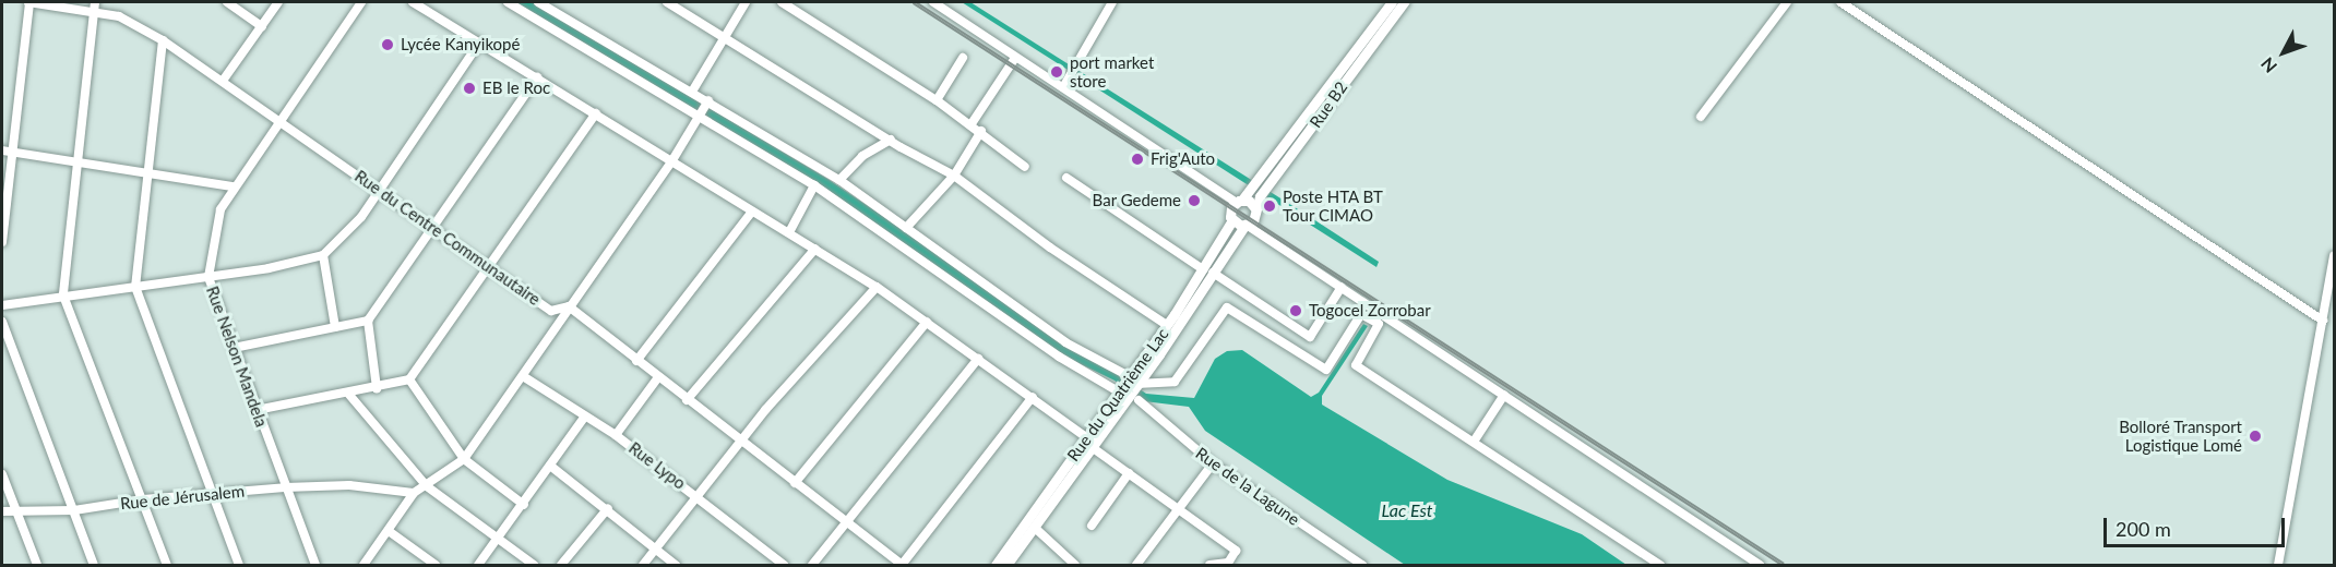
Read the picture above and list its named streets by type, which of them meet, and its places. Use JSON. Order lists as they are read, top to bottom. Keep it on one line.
{"streets":{"main road":["Rue B2","Rue du Quatrième Lac"],"street":["Rue du Centre Communautaire","Rue Nelson Mandela","Rue Lypo","Rue de la Lagune","Rue de Jérusalem"]},"crossings":[["Rue B2","Rue du Quatrième Lac"],["Rue du Centre Communautaire","Rue Nelson Mandela"],["Rue Nelson Mandela","Rue de Jérusalem"]],"water":["Lac Est"],"places":["Lycée Kanyikopé","port market store","EB le Roc","Frig'Auto","Bar Gedeme","Poste HTA BT Tour CIMAO","Togocel Zorrobar","Bolloré Transport Logistique Lomé"],"scale_bar":"200 m","north":"bottom left"}
